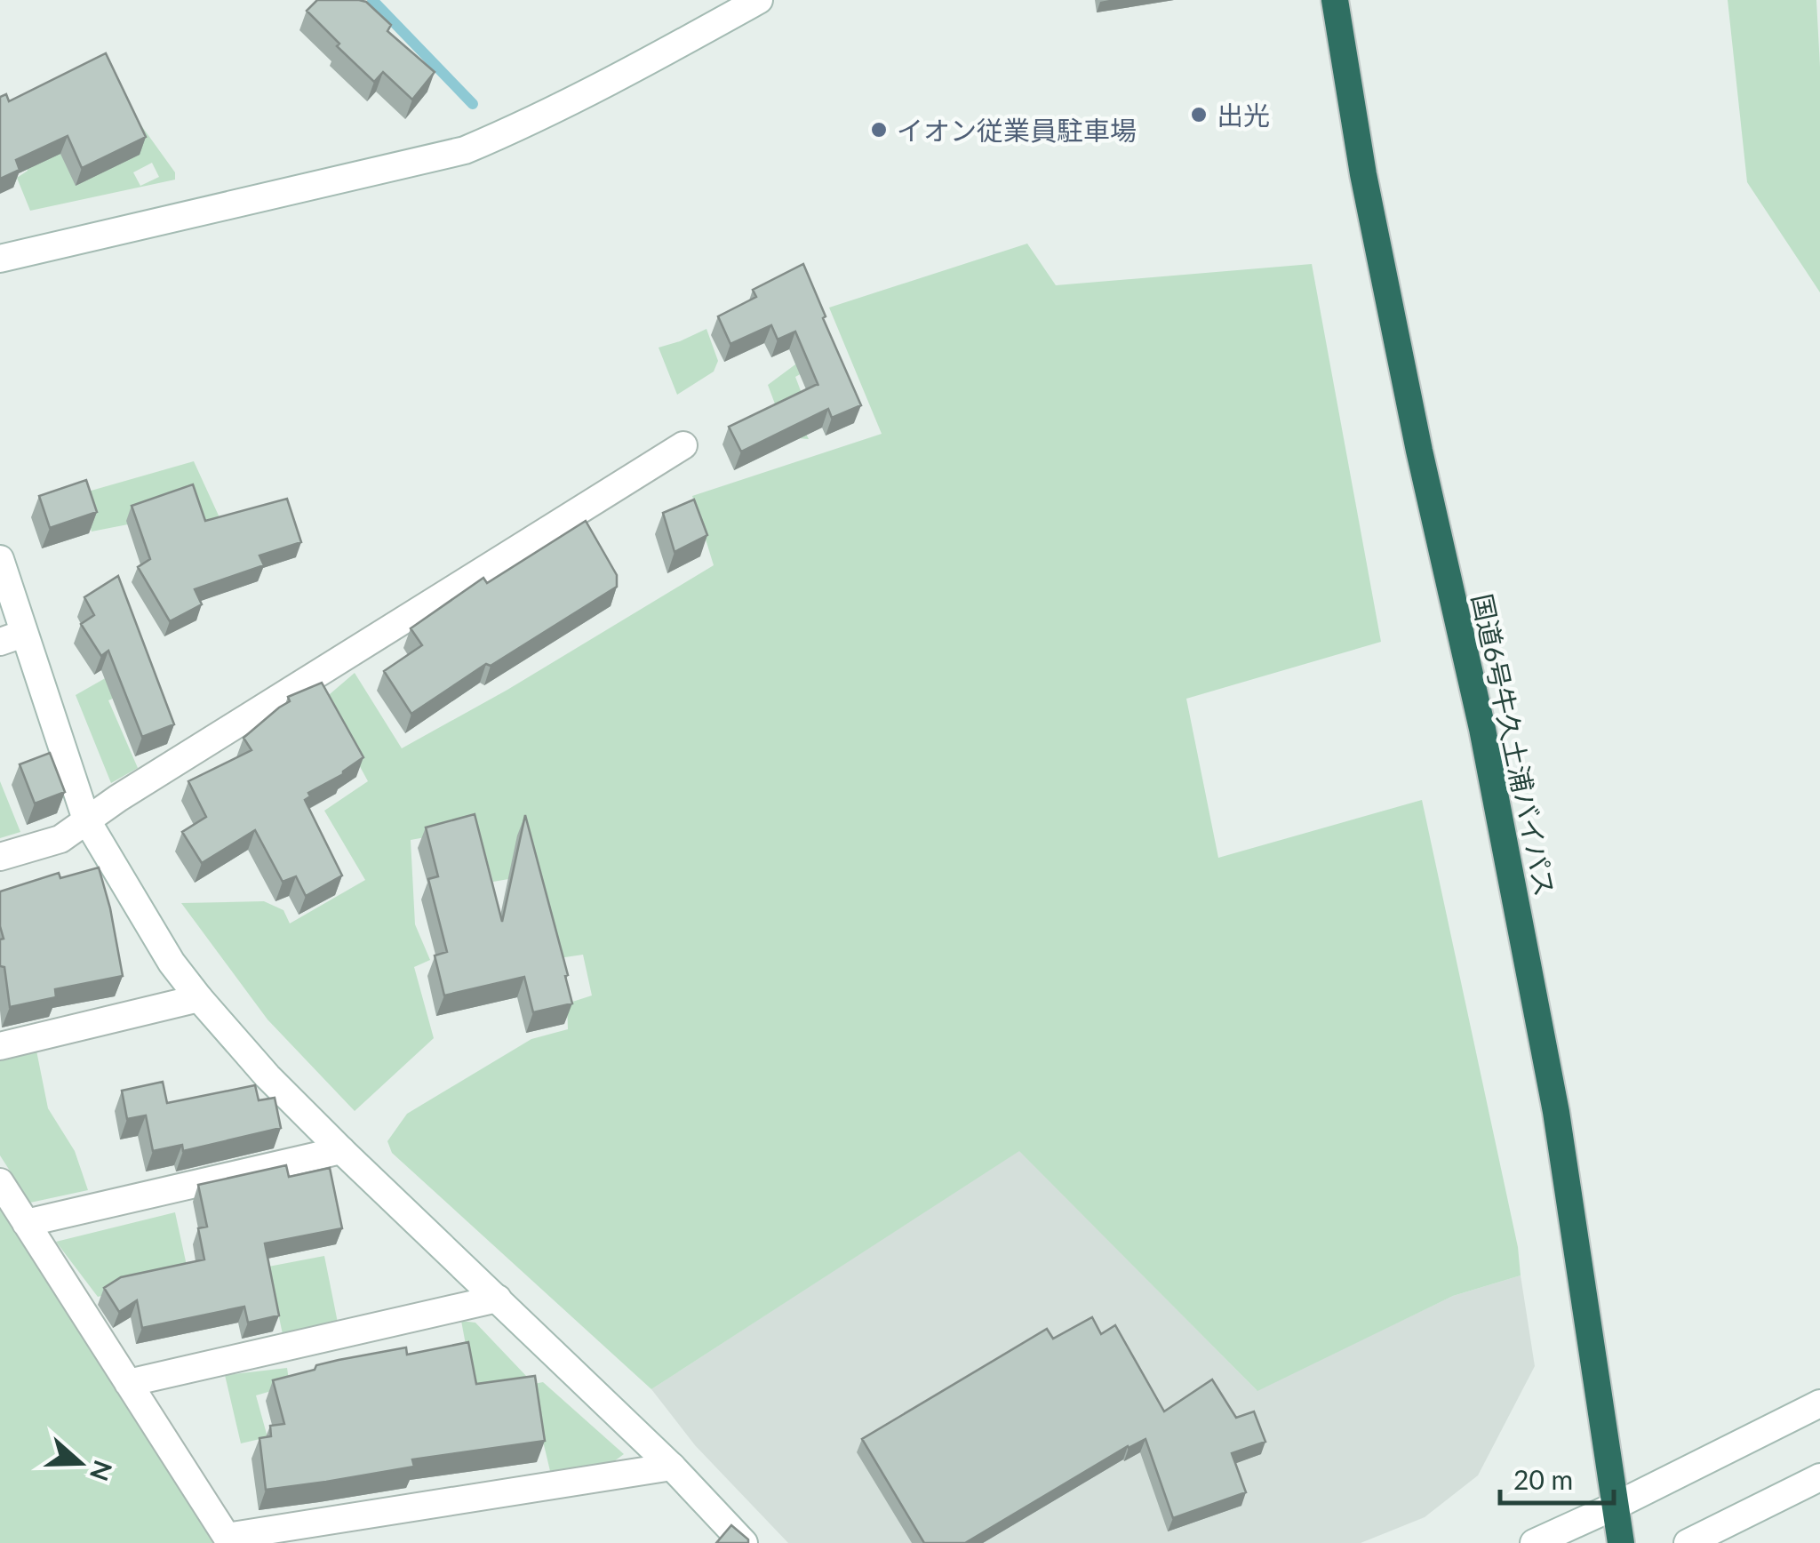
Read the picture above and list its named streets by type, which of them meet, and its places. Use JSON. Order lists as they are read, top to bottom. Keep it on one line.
{"streets":{"highway":["国道6号牛久土浦バイパス"]},"places":["出光","イオン従業員駐車場"],"scale_bar":"20 m","north":"right"}
